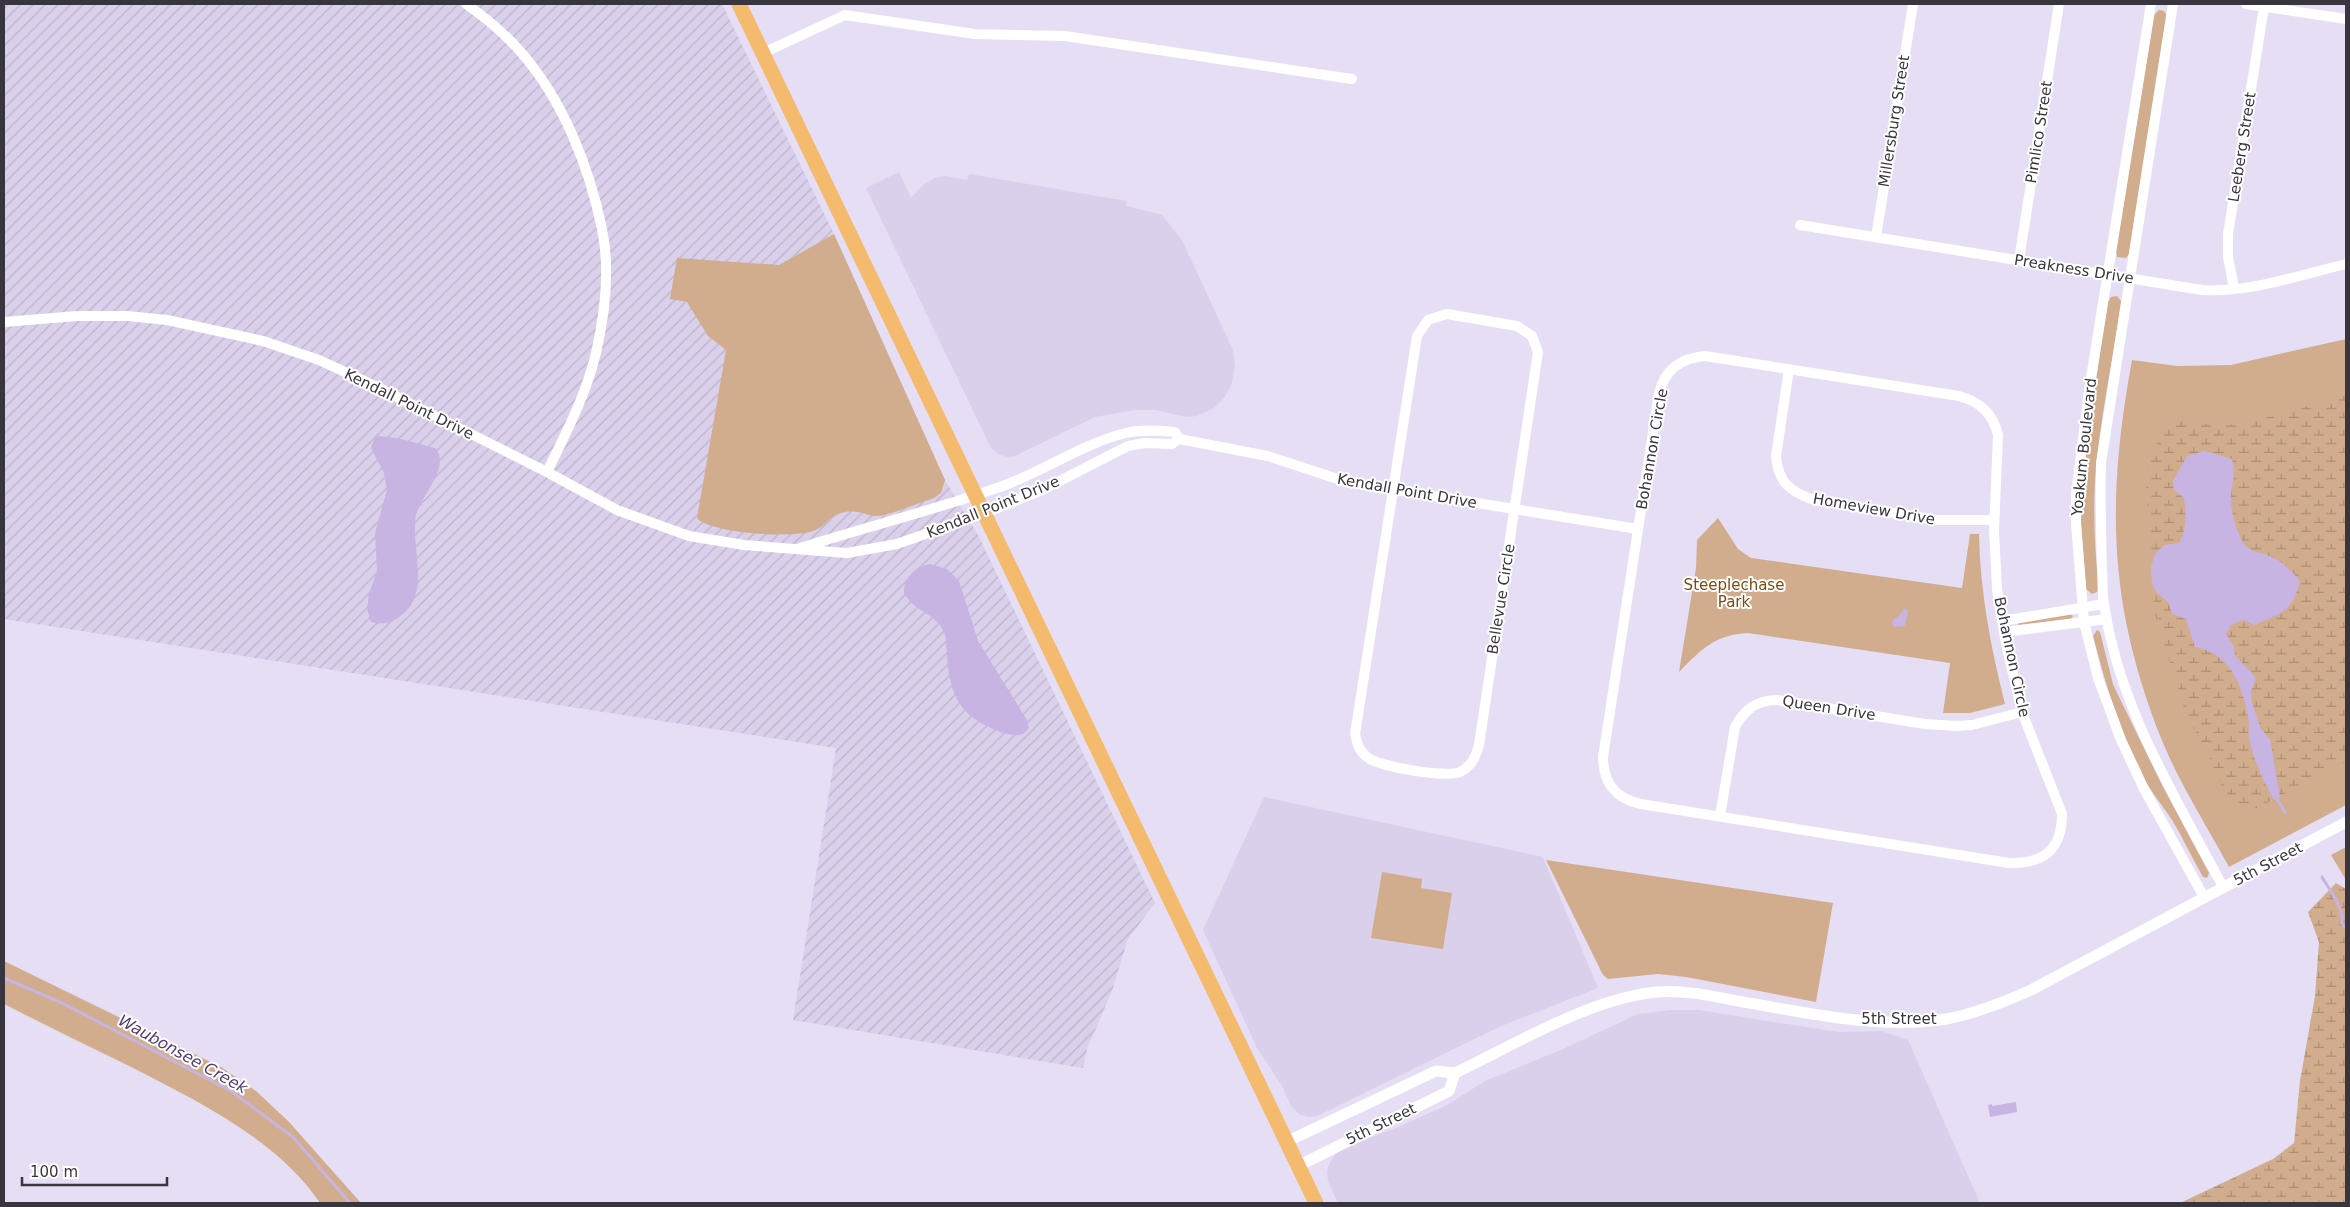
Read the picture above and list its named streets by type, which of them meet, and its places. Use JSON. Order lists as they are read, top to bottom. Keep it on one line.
{"streets":{"street":["Millersburg Street","Pimlico Street","Leeberg Street","Preakness Drive","Kendall Point Drive","Yoakum Boulevard","Bohannon Circle","Homeview Drive","Bellevue Circle","Queen Drive","5th Street"]},"crossings":[["Millersburg Street","Preakness Drive"],["Pimlico Street","Preakness Drive"],["Leeberg Street","Preakness Drive"],["Preakness Drive","Yoakum Boulevard"],["Kendall Point Drive","Bohannon Circle"],["Kendall Point Drive","Bellevue Circle"],["Yoakum Boulevard","5th Street"],["Bohannon Circle","Homeview Drive"],["Bohannon Circle","Queen Drive"]],"water":["Waubonsee Creek"],"parks":["Steeplechase Park"],"scale_bar":"100 m"}
